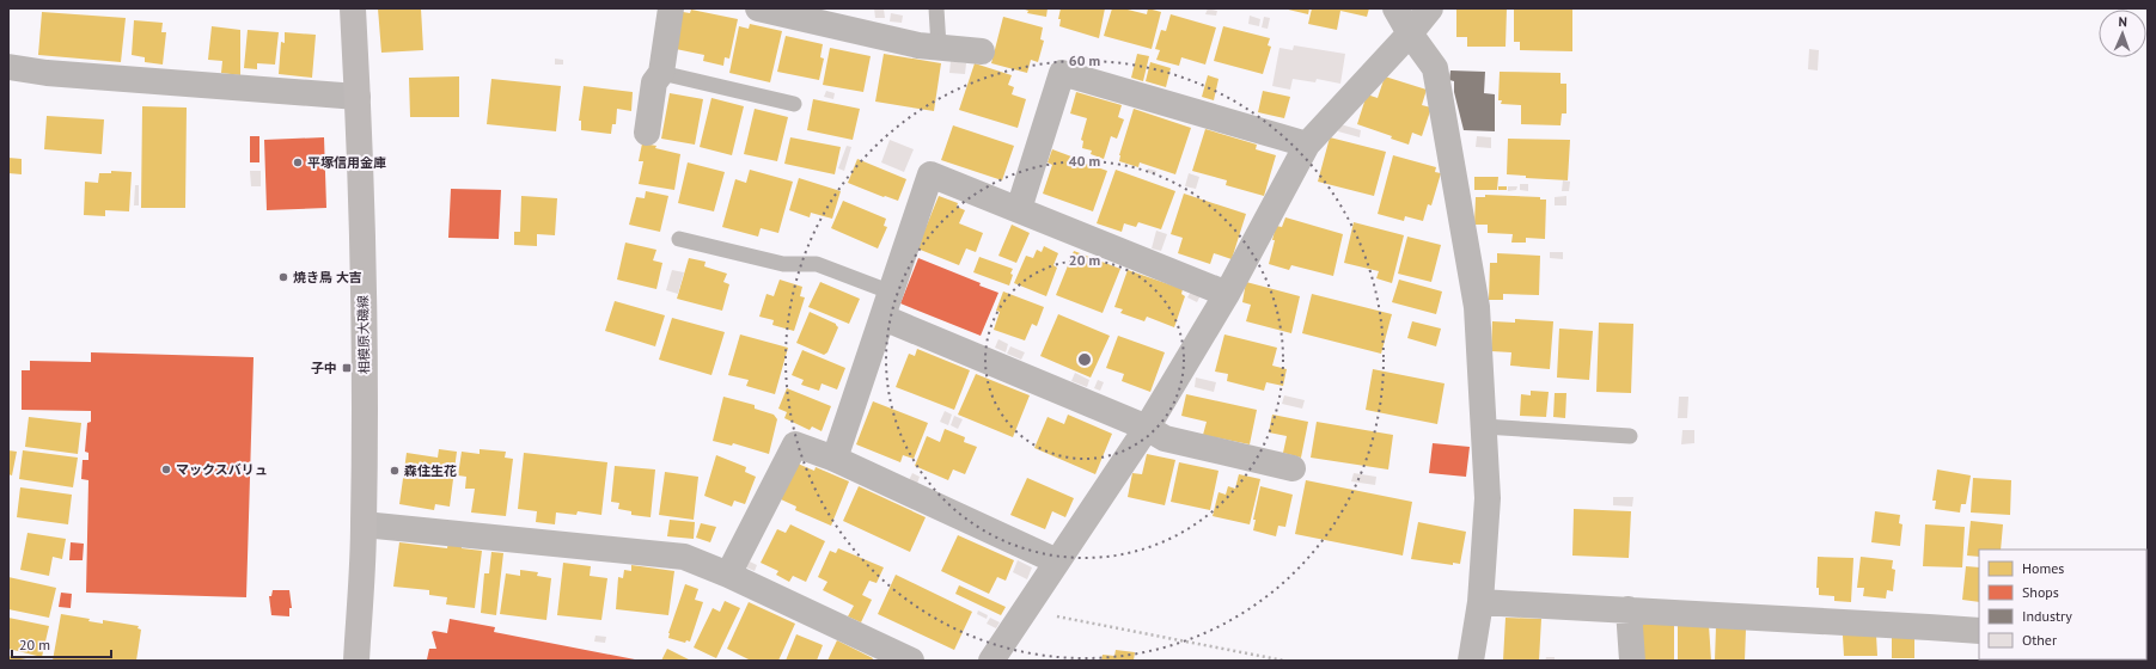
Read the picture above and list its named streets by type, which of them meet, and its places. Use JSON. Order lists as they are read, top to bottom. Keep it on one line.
{"streets":{"main road":["相模原大磯線"]},"places":{"other":["平塚信用金庫","焼き鳥 大吉","マックスバリュ","森住生花"],"transit":["子中"]},"legend":["Homes","Shops","Industry","Other"],"scale_bar":"20 m","north":"top","rings":["60 m","40 m","20 m"]}
